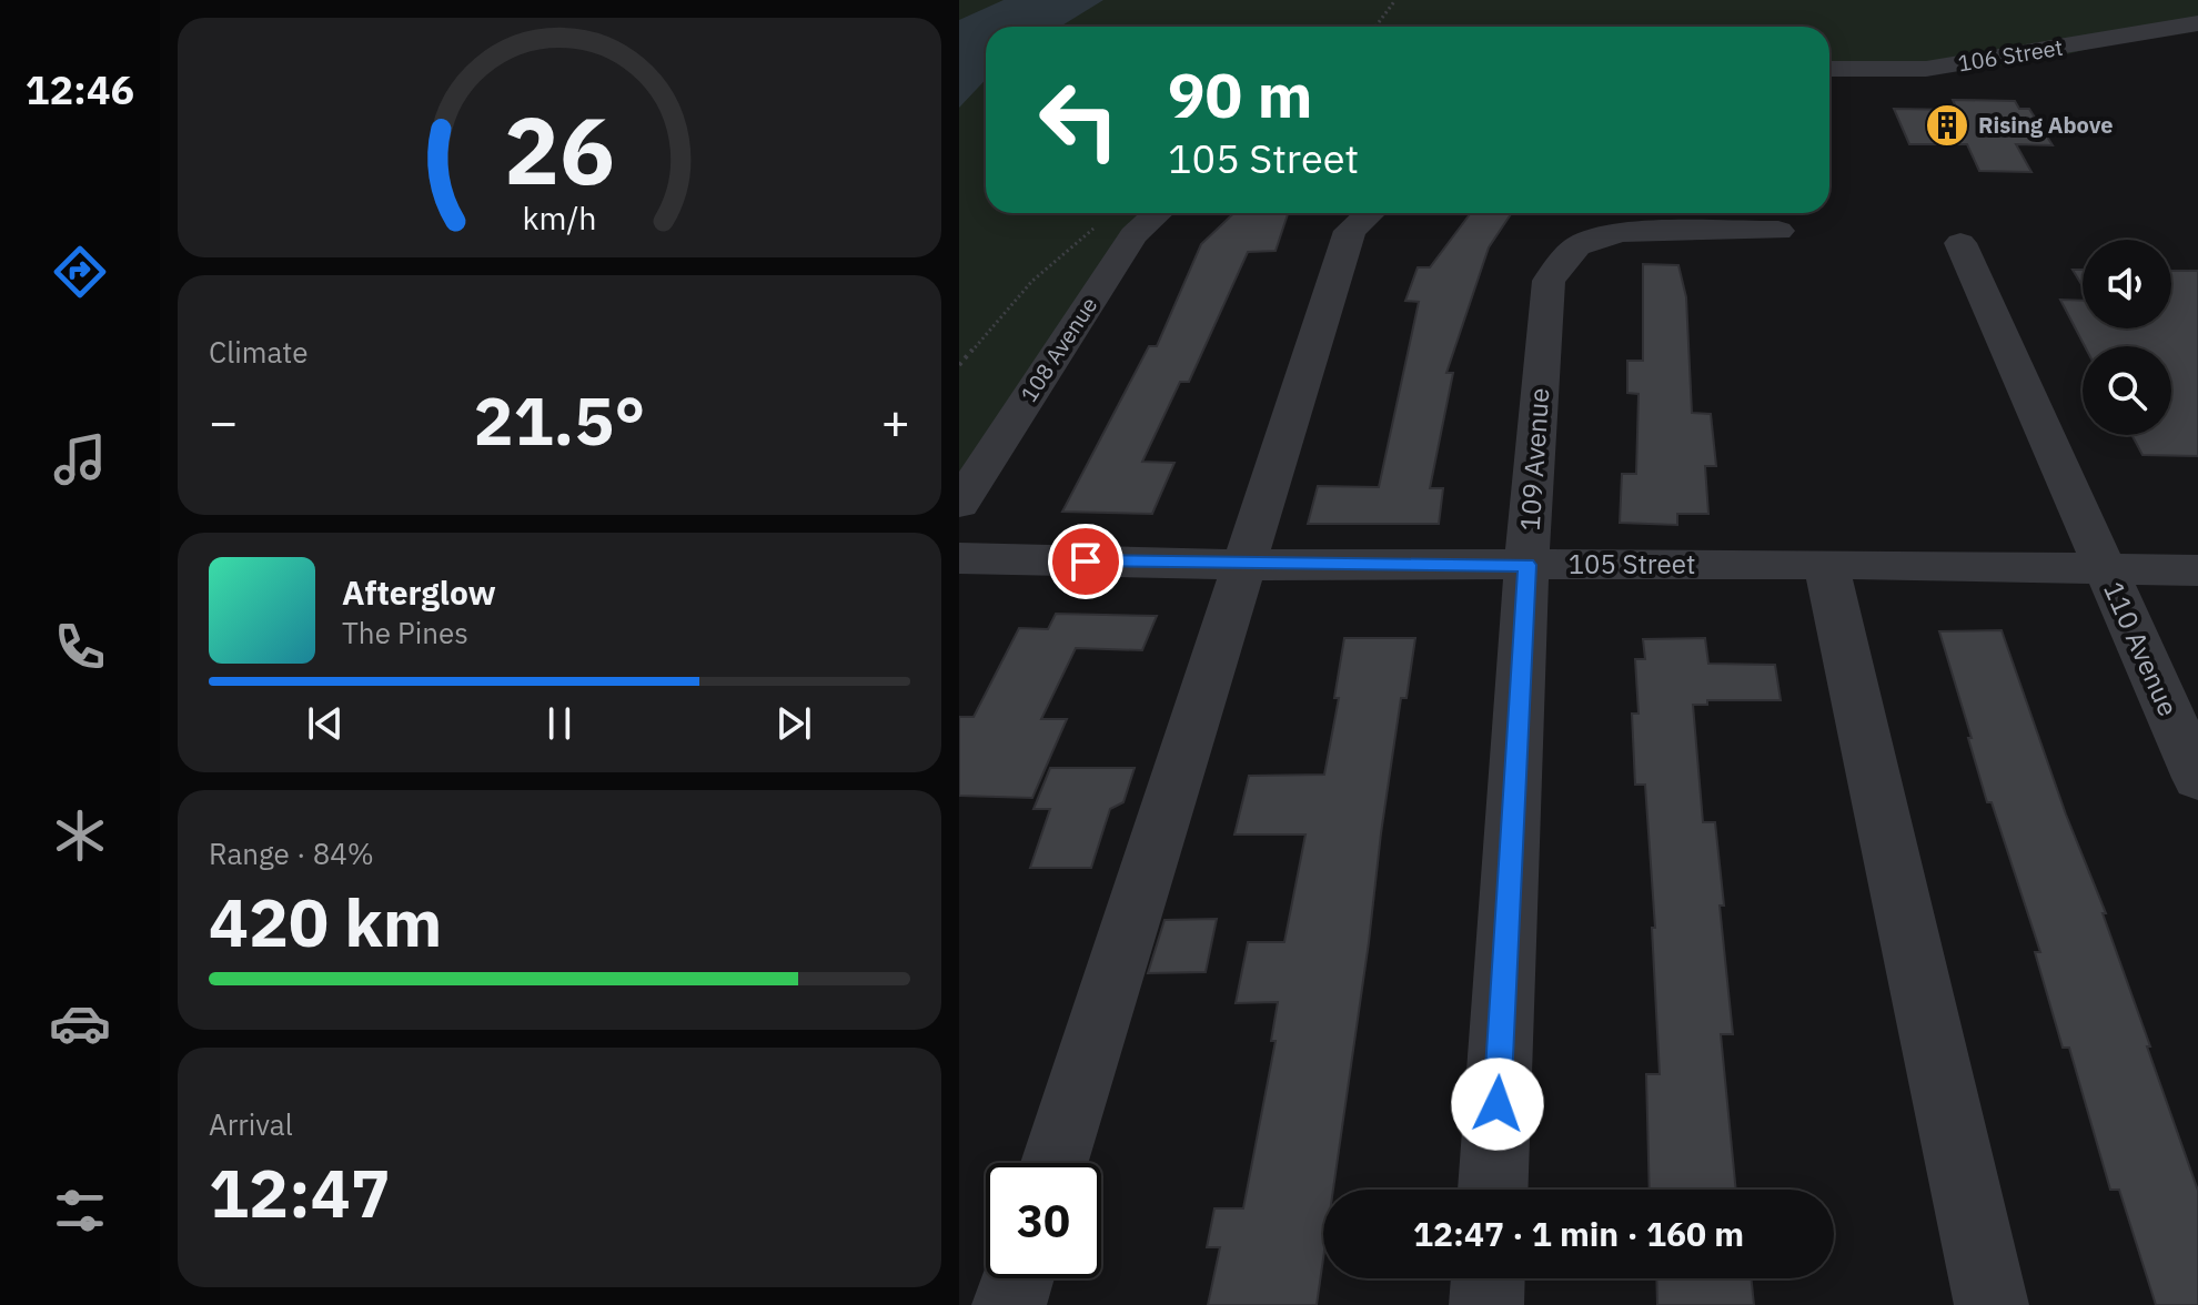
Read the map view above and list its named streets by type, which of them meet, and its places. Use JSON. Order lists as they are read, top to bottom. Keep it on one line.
{"streets":{"street":["106 Street","108 Avenue","109 Avenue","105 Street","110 Avenue"]},"crossings":[["109 Avenue","105 Street"],["105 Street","110 Avenue"]],"places":{"building":["Rising Above"]},"page":{"tabs":"12:46","turn":["90 m","105 Street"],"tile":["Climate",["Range · 84%","420 km"],["Arrival","12:47"]],"heat":["−","21.5°","+"],"song":["Afterglow","The Pines"],"limit":"30","trip":"12:47 · 1 min · 160 m","gauge":["26","km/h"]}}
